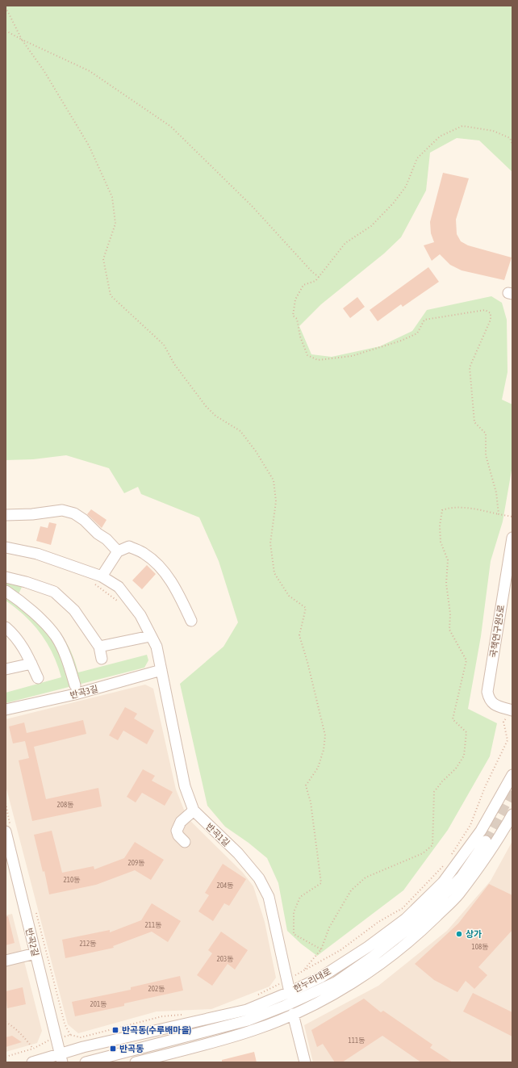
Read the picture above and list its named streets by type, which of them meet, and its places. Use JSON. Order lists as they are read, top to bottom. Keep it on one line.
{"streets":{"street":["국책연구원5로","반곡3길","반곡1길","반곡2길","한누리대로"]},"crossings":[["반곡3길","반곡1길"],["반곡1길","한누리대로"],["반곡2길","한누리대로"]],"places":{"other":["상가"],"transit":["반곡동(수루배마을)","반곡동"]},"house_numbers":["208동","209동","210동","204동","211동","212동","108동","203동","202동","201동","111동"]}
